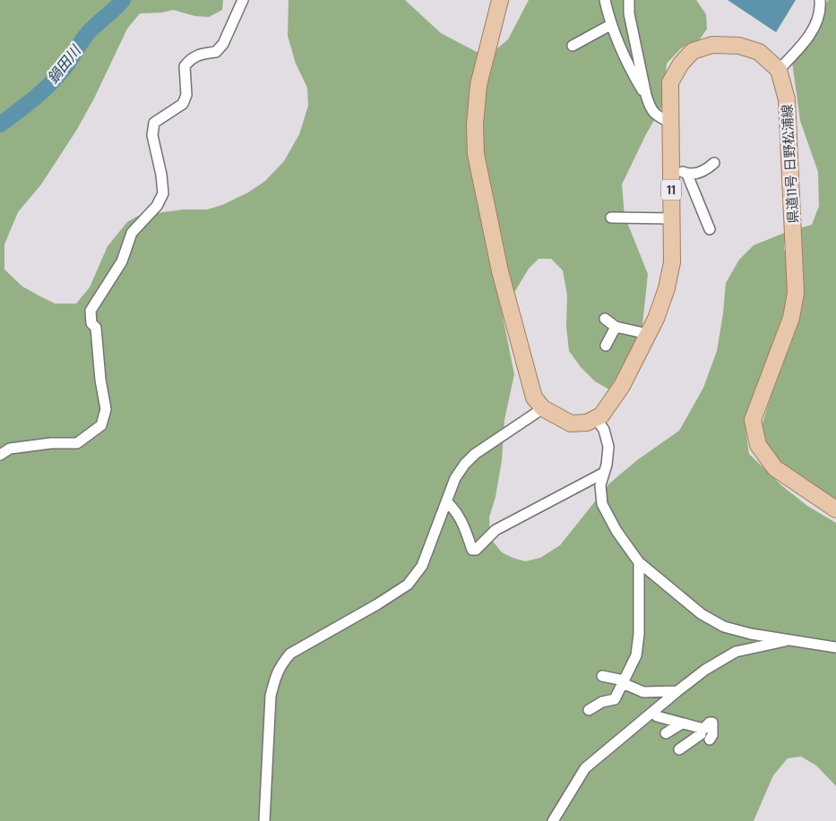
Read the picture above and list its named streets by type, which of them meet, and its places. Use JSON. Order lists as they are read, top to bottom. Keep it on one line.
{"streets":{"main road":["県道11号 日野松浦線","11"]},"crossings":[["県道11号 日野松浦線","11"]],"water":["鍋田川"]}
